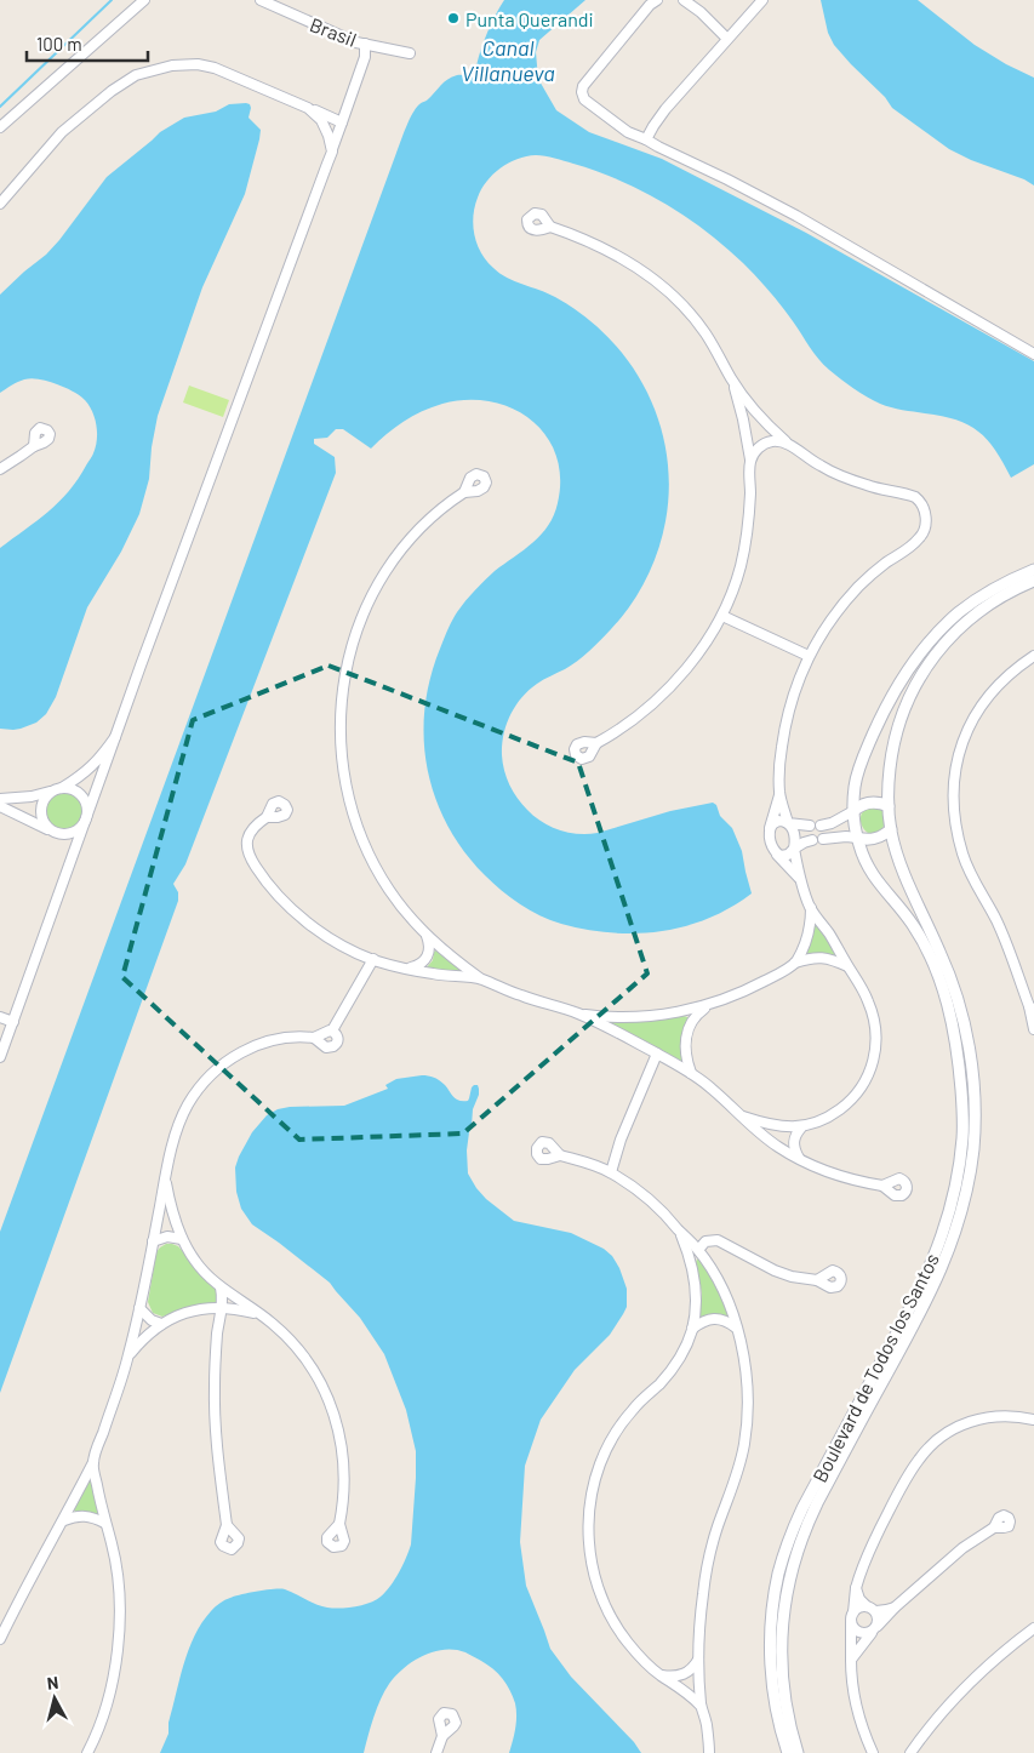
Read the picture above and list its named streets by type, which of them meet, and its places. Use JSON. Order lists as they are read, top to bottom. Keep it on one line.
{"streets":{"street":["Brasil","Boulevard de Todos los Santos"]},"water":["Canal Villanueva"],"places":["Punta Querandi"],"scale_bar":"100 m","north":"top"}
